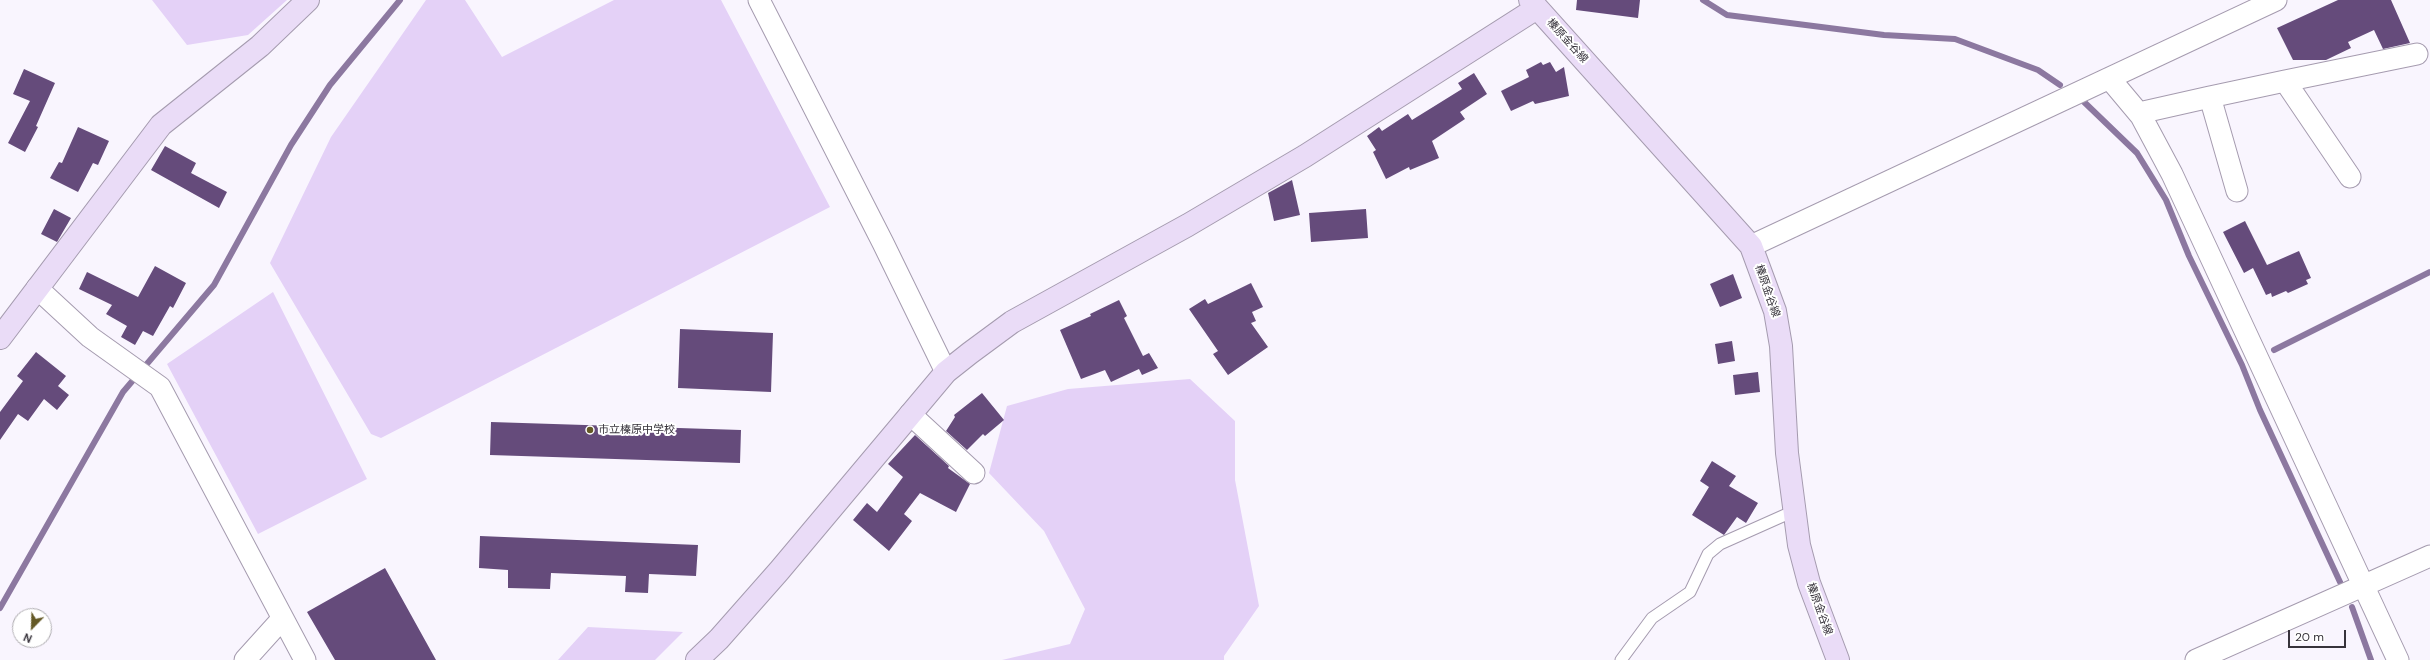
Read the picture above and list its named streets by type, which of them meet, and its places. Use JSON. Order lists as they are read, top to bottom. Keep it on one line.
{"streets":{"street":["榛原金谷線"]},"places":["市立榛原中学校"],"scale_bar":"20 m","north":"bottom left"}
